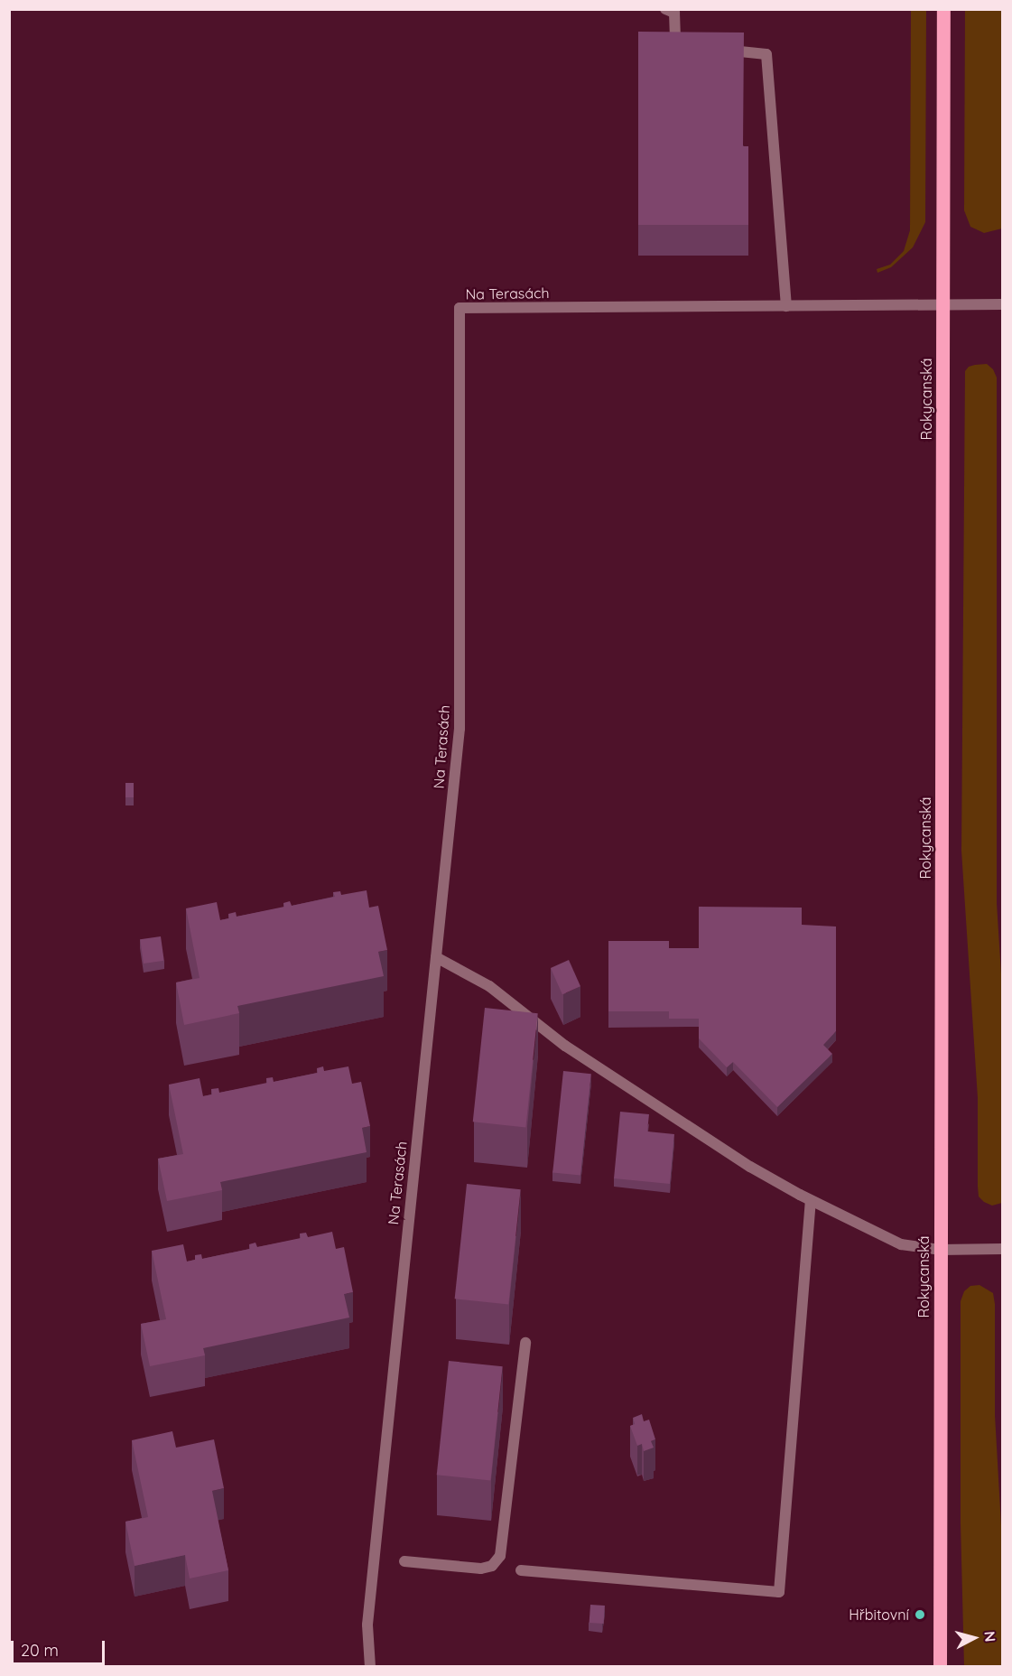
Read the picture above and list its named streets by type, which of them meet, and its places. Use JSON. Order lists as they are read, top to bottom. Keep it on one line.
{"streets":{"main road":["Rokycanská"],"street":["Na Terasách"]},"crossings":[["Na Terasách","Rokycanská"]],"places":["Hřbitovní"],"scale_bar":"20 m","north":"right"}
